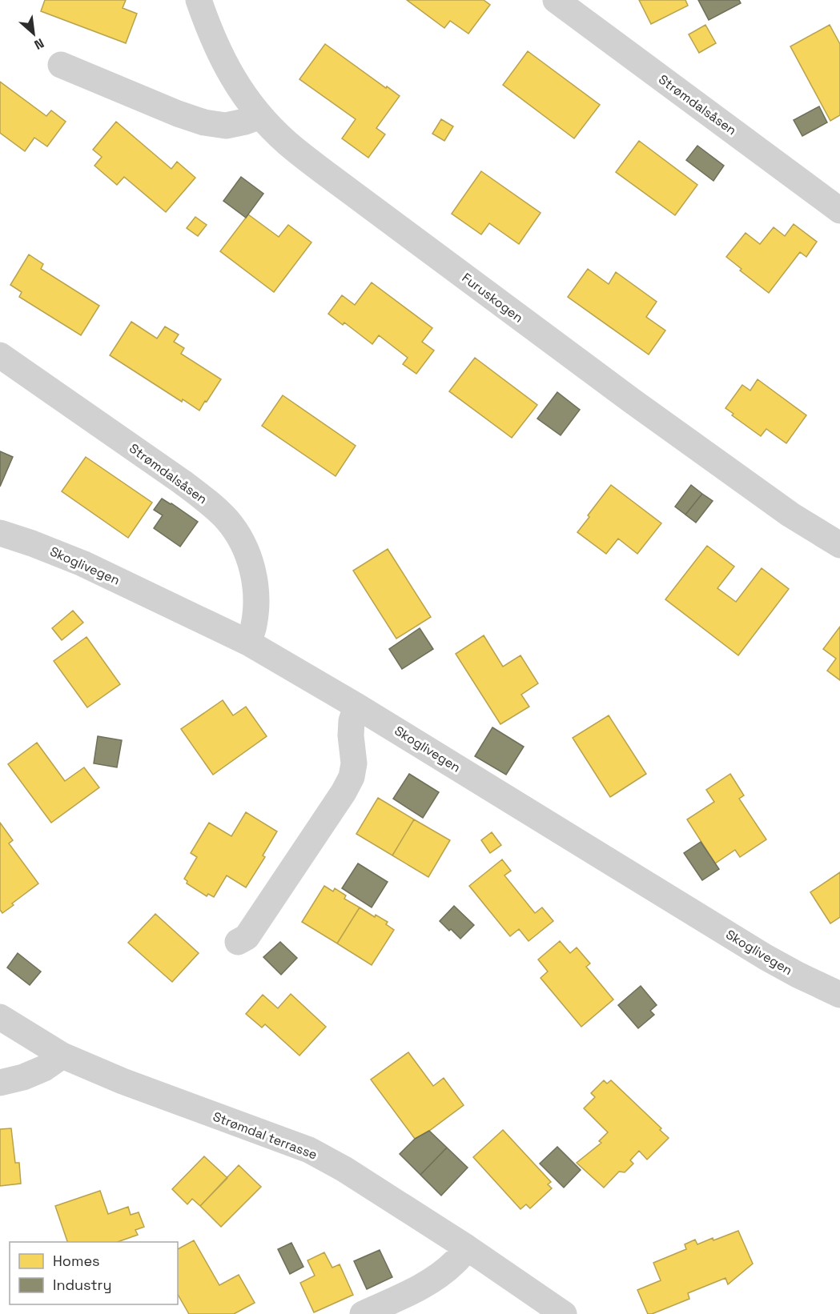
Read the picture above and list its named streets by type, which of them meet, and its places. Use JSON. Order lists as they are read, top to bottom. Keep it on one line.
{"streets":{"street":["Strømdalsåsen","Furuskogen","Skoglivegen","Strømdal terrasse"]},"crossings":[["Strømdalsåsen","Skoglivegen"]],"legend":["Homes","Industry"],"north":"bottom right"}
